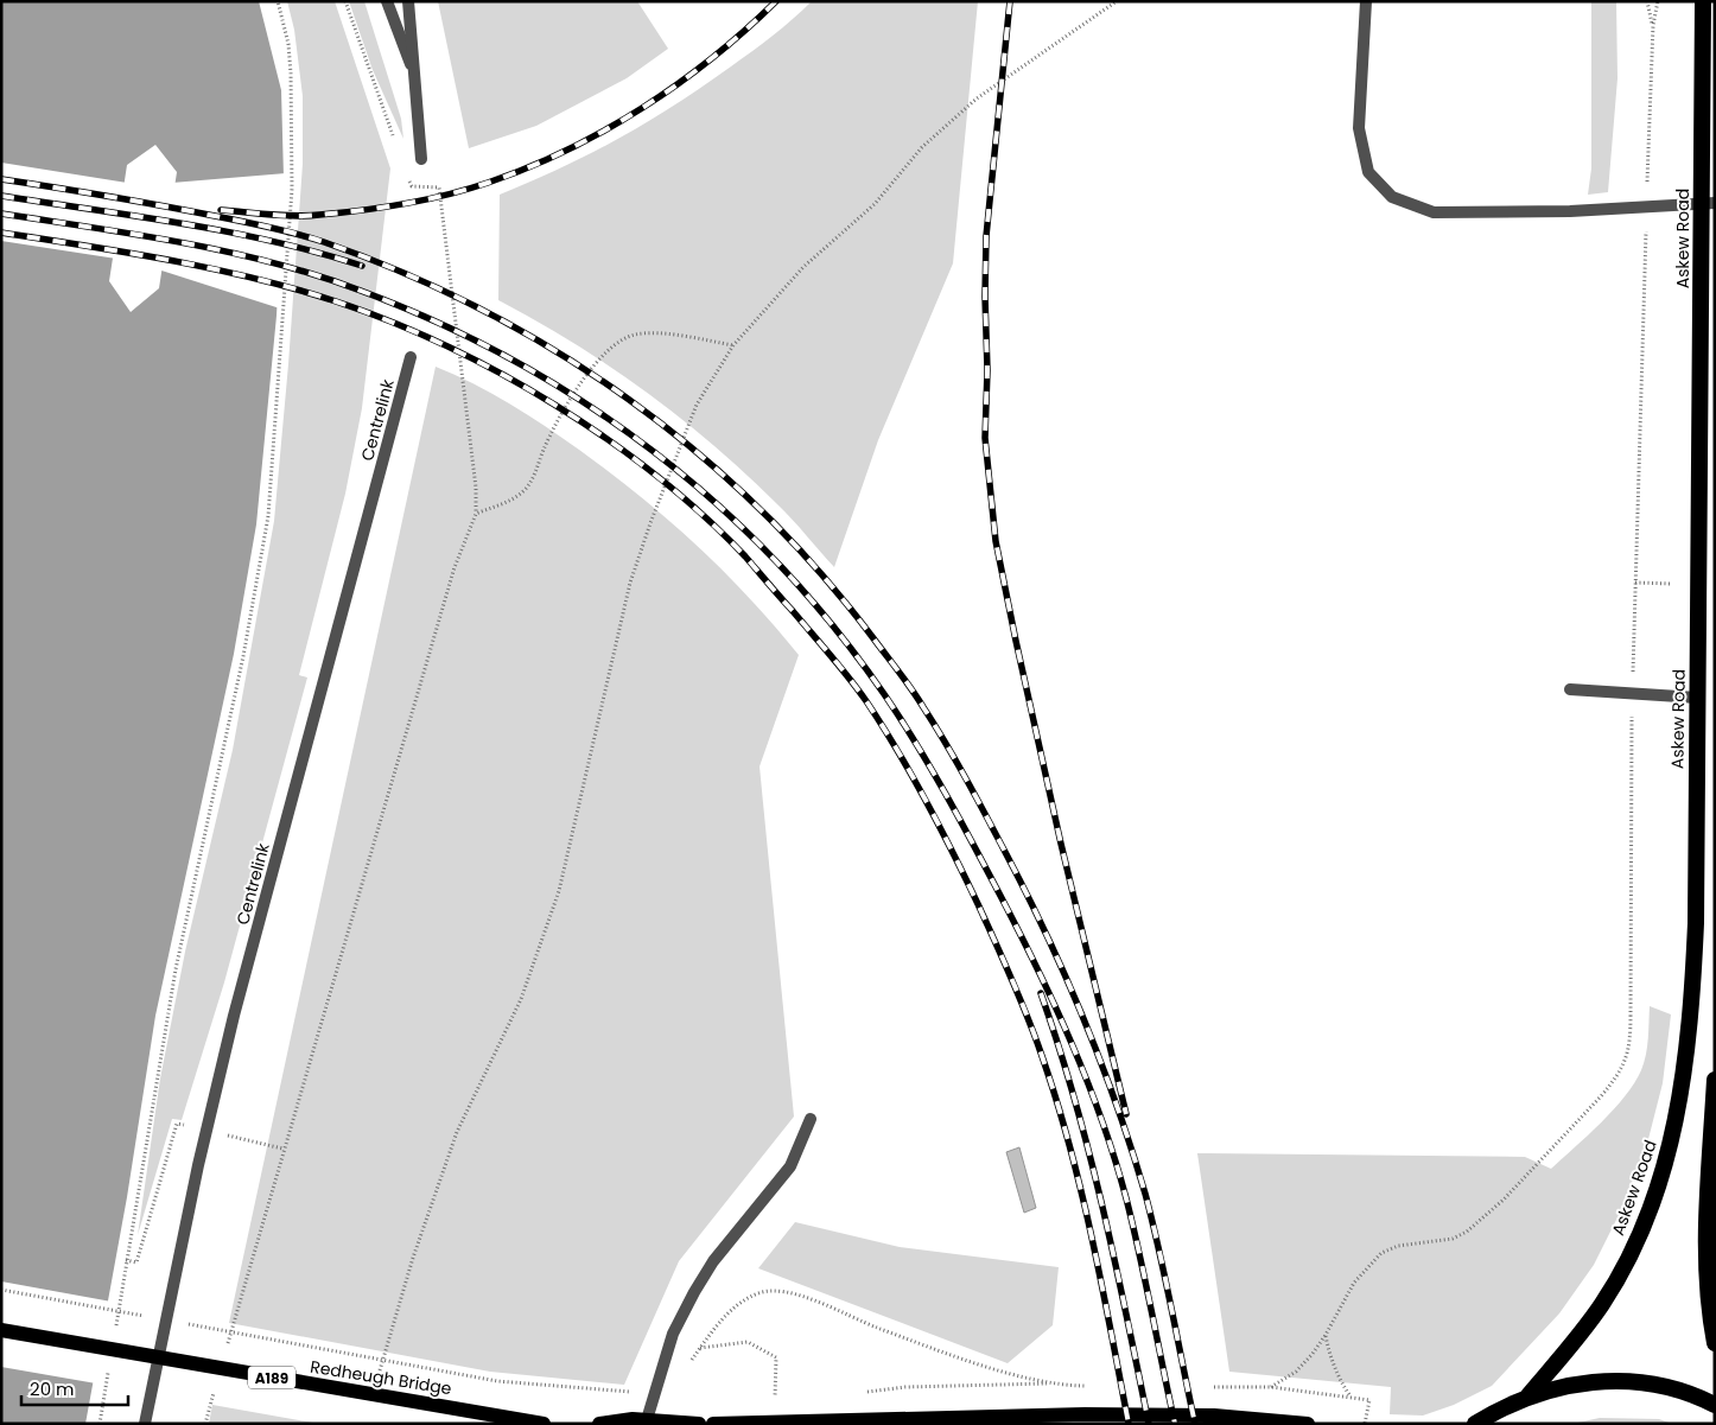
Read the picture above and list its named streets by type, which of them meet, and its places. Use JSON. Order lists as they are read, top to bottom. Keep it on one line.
{"streets":{"highway":["Askew Road"],"main road":["A189","Redheugh Bridge"],"lane":["Centrelink"]},"scale_bar":"20 m"}
